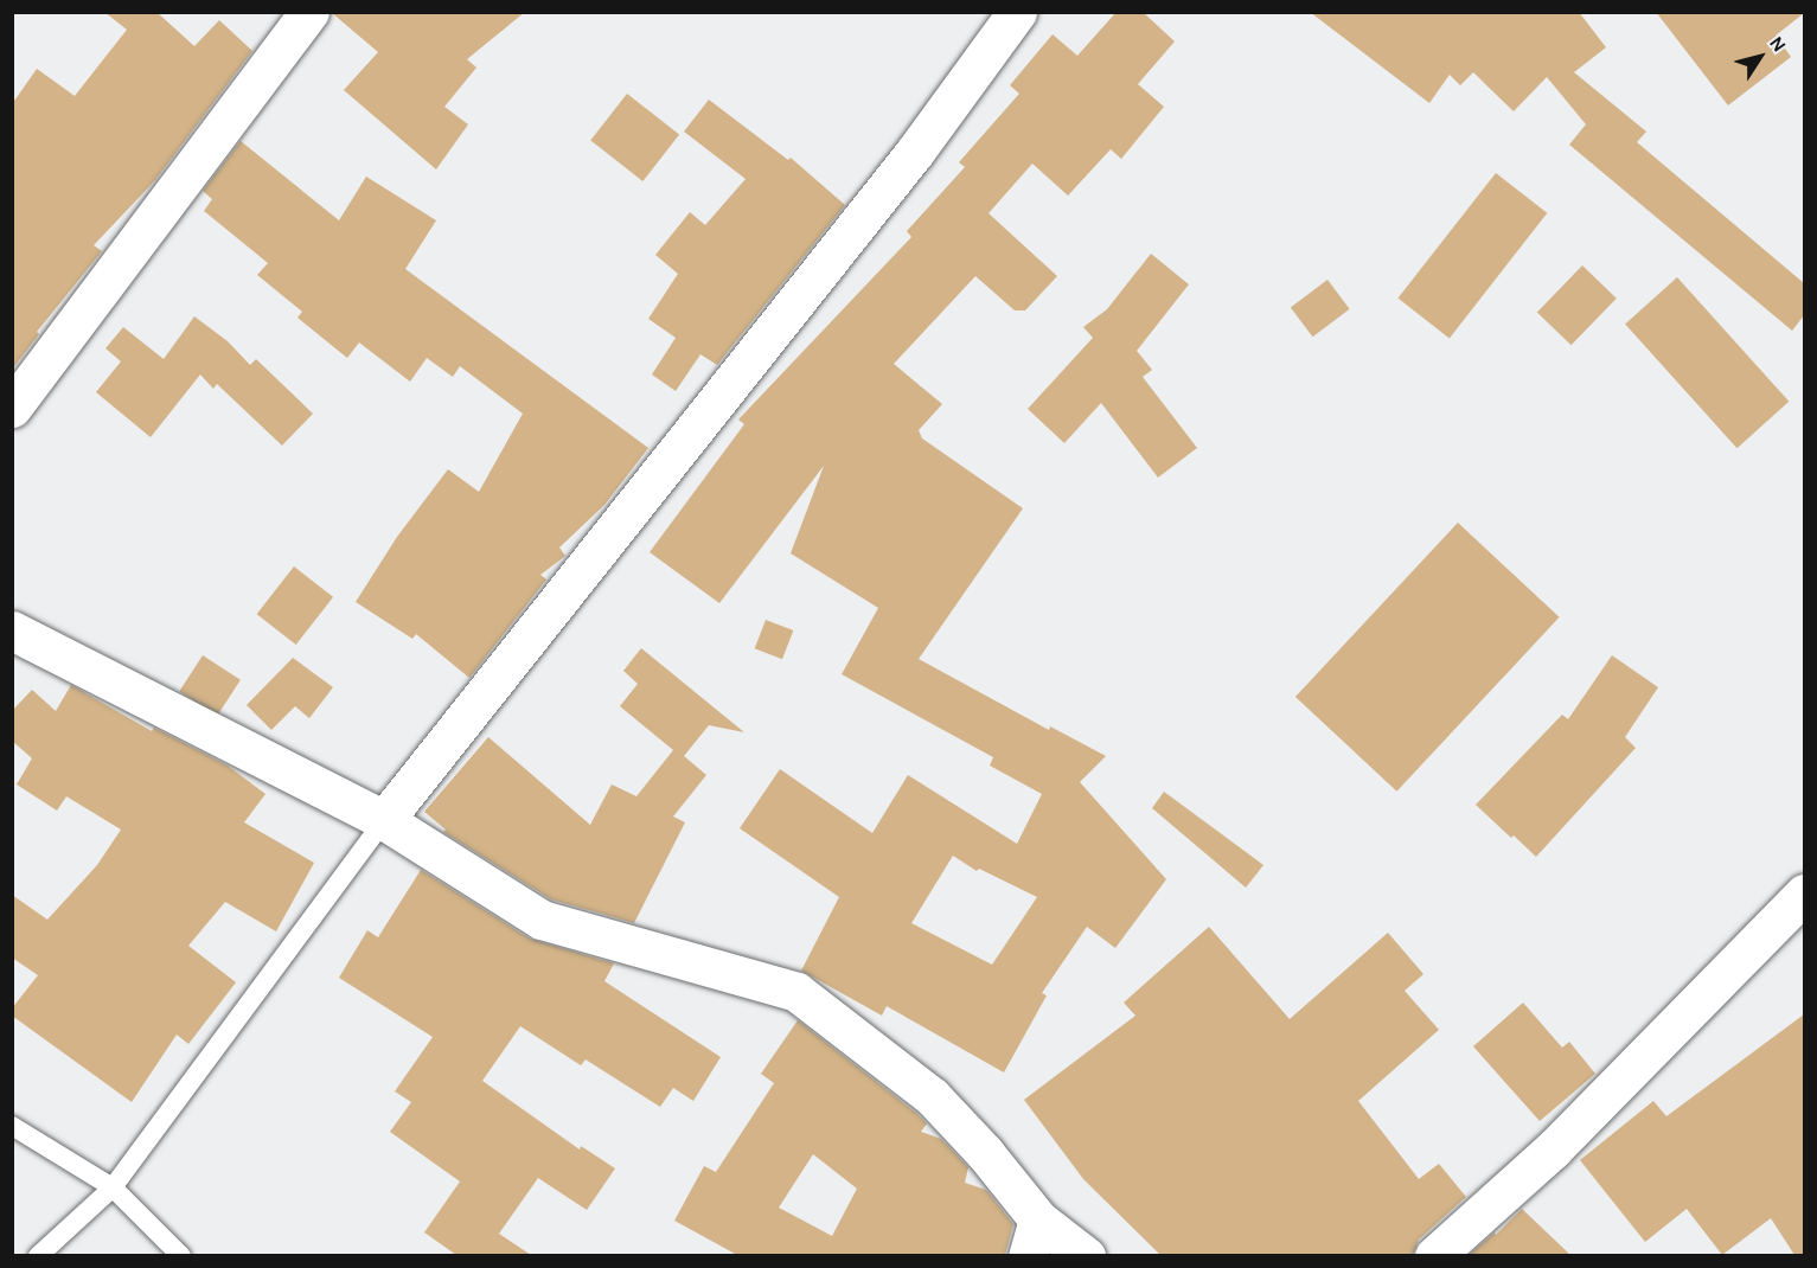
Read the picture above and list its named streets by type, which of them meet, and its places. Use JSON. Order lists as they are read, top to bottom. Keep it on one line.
{"north":"top right"}
